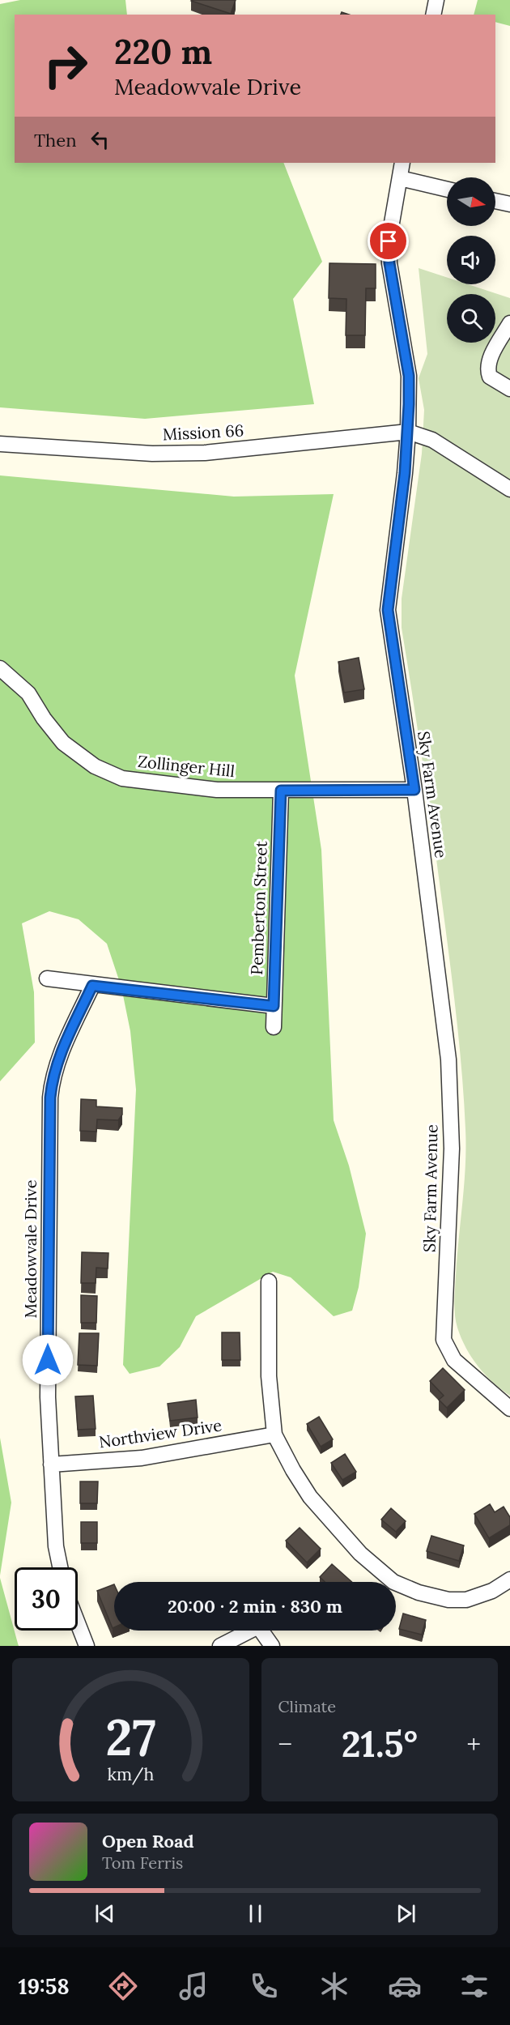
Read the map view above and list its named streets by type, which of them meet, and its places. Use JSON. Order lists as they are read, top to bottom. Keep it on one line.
{"streets":{"street":["Mission 66","Zollinger Hill","Sky Farm Avenue","Pemberton Street","Meadowvale Drive","Northview Drive"]},"crossings":[["Mission 66","Sky Farm Avenue"],["Zollinger Hill","Sky Farm Avenue"],["Zollinger Hill","Pemberton Street"],["Meadowvale Drive","Northview Drive"]],"north":"right","page":{"turn":["220 m","Meadowvale Drive"],"then":"Then","limit":"30","trip":"20:00 · 2 min · 830 m","tile":"Climate","heat":["−","21.5°","+"],"song":["Open Road","Tom Ferris"],"tabs":"19:58","gauge":["27","km/h"]}}
